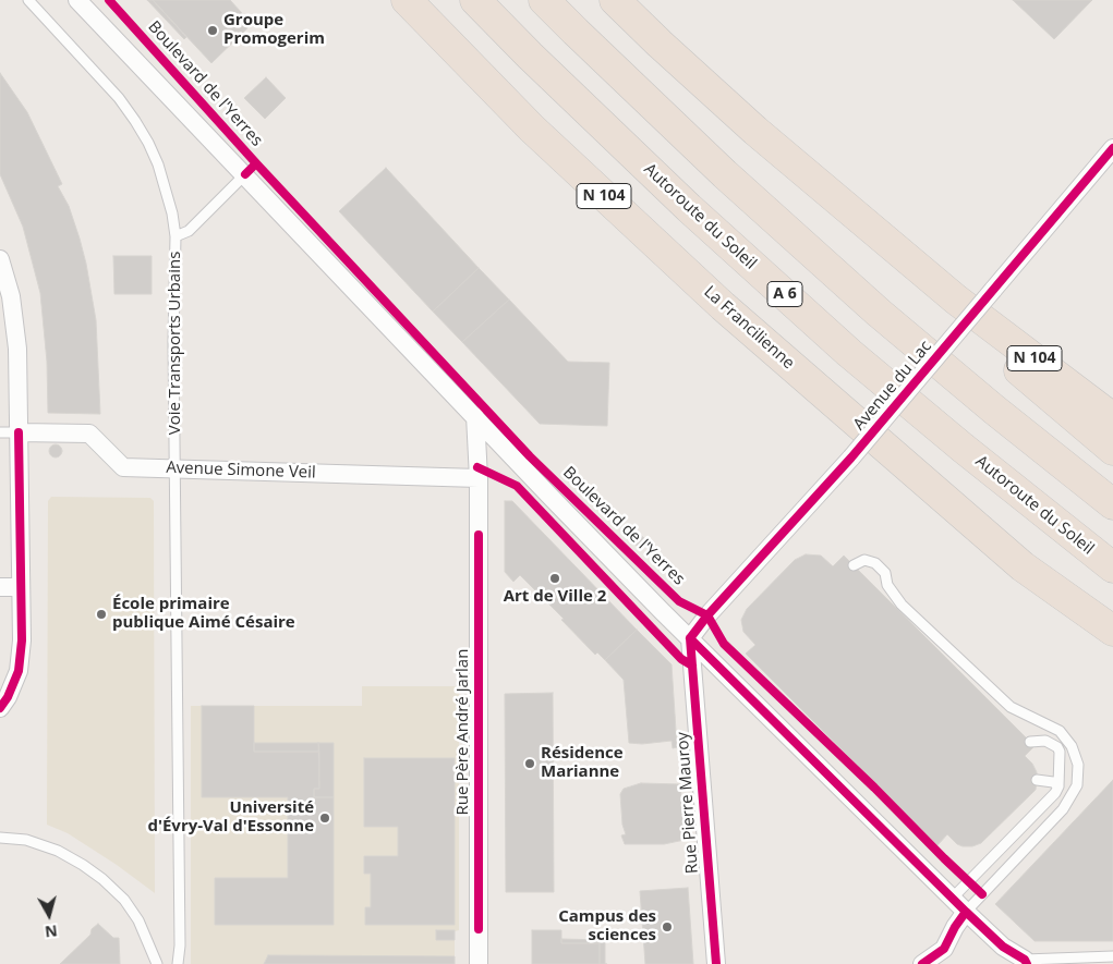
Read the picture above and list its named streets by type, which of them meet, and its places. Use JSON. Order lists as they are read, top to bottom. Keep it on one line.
{"streets":{"highway":["N 104","Autoroute du Soleil","A 6","La Francilienne"],"street":["Boulevard de l'Yerres","Avenue du Lac","Avenue Simone Veil","Rue Père André Jarlan","Rue Pierre Mauroy"],"lane":["Voie Transports Urbains"]},"crossings":[["Boulevard de l'Yerres","Avenue du Lac"],["Boulevard de l'Yerres","Rue Père André Jarlan"],["Boulevard de l'Yerres","Rue Pierre Mauroy"],["Voie Transports Urbains","Avenue Simone Veil"],["Avenue du Lac","Rue Pierre Mauroy"],["Avenue Simone Veil","Rue Père André Jarlan"]],"places":["Groupe Promogerim","Art de Ville 2","École primaire publique Aimé Césaire","Résidence Marianne","Université d'Évry-Val d'Essonne","Campus des sciences"],"north":"bottom"}
